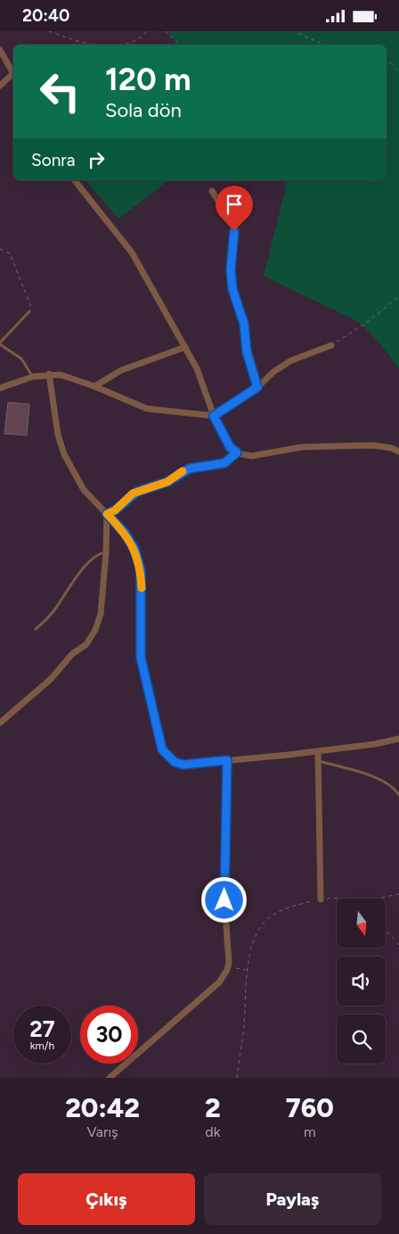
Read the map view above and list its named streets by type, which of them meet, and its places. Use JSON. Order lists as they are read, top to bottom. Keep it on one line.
{"north":"bottom","page":{"status":"20:40","turn":["120 m","Sola dön"],"then":"Sonra","speed":"27 km/h","limit":"30","eta":["20:42","Varış","2","dk","760","m"],"buttons":["Çıkış","Paylaş"]}}
